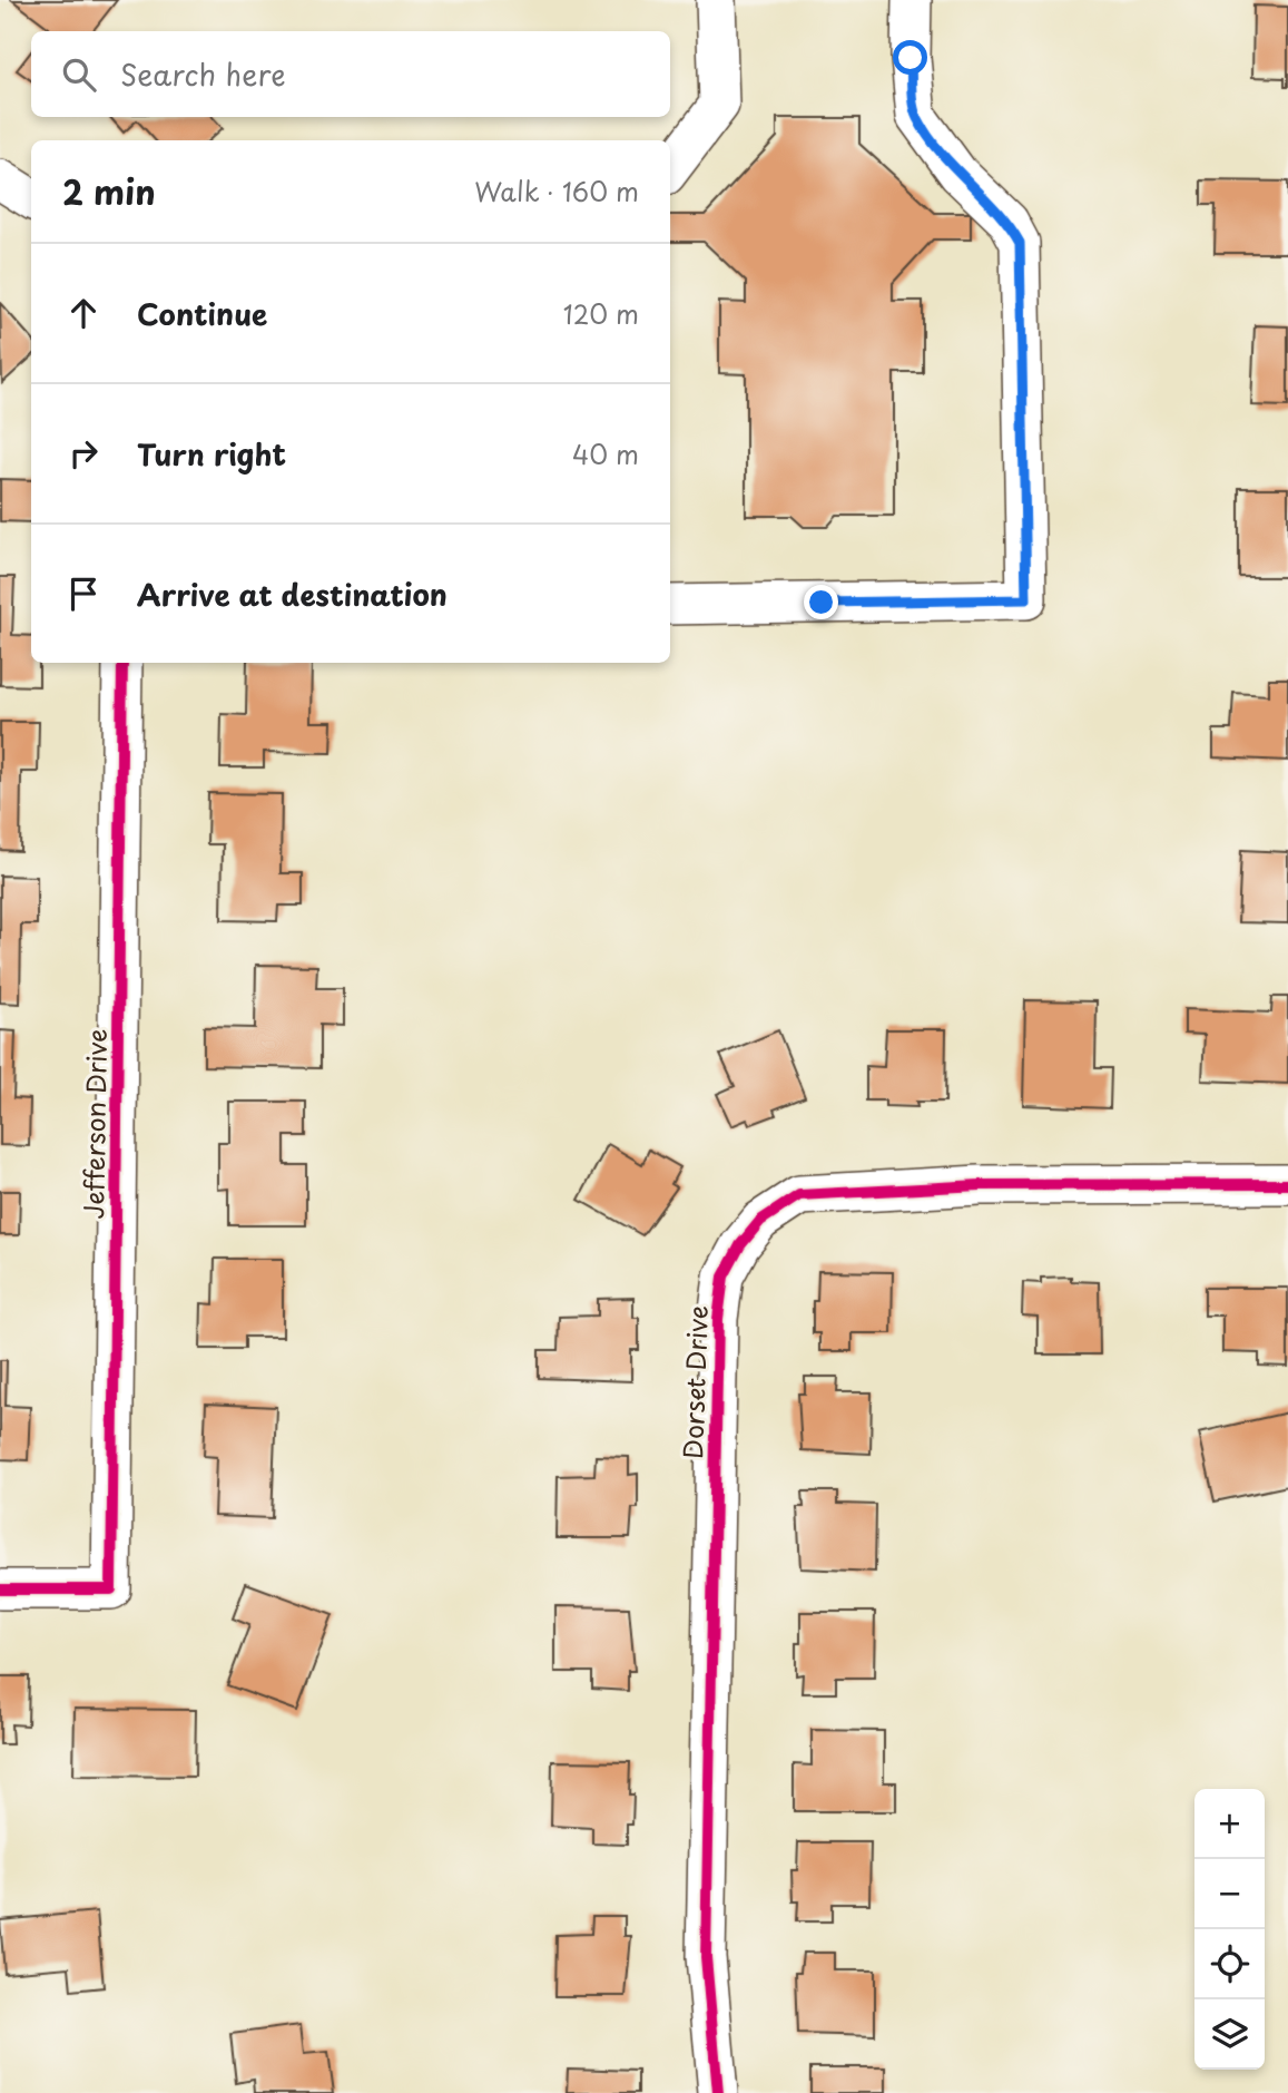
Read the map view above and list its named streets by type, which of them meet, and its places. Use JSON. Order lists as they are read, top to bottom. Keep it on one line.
{"streets":{"street":["Jefferson Drive","Dorset Drive"]},"page":{"search":"Search here","heading":["2 min","Walk · 160 m"],"list":[["Continue","120 m"],["Turn right","40 m"],"Arrive at destination"],"map_buttons":["+","−"]}}
